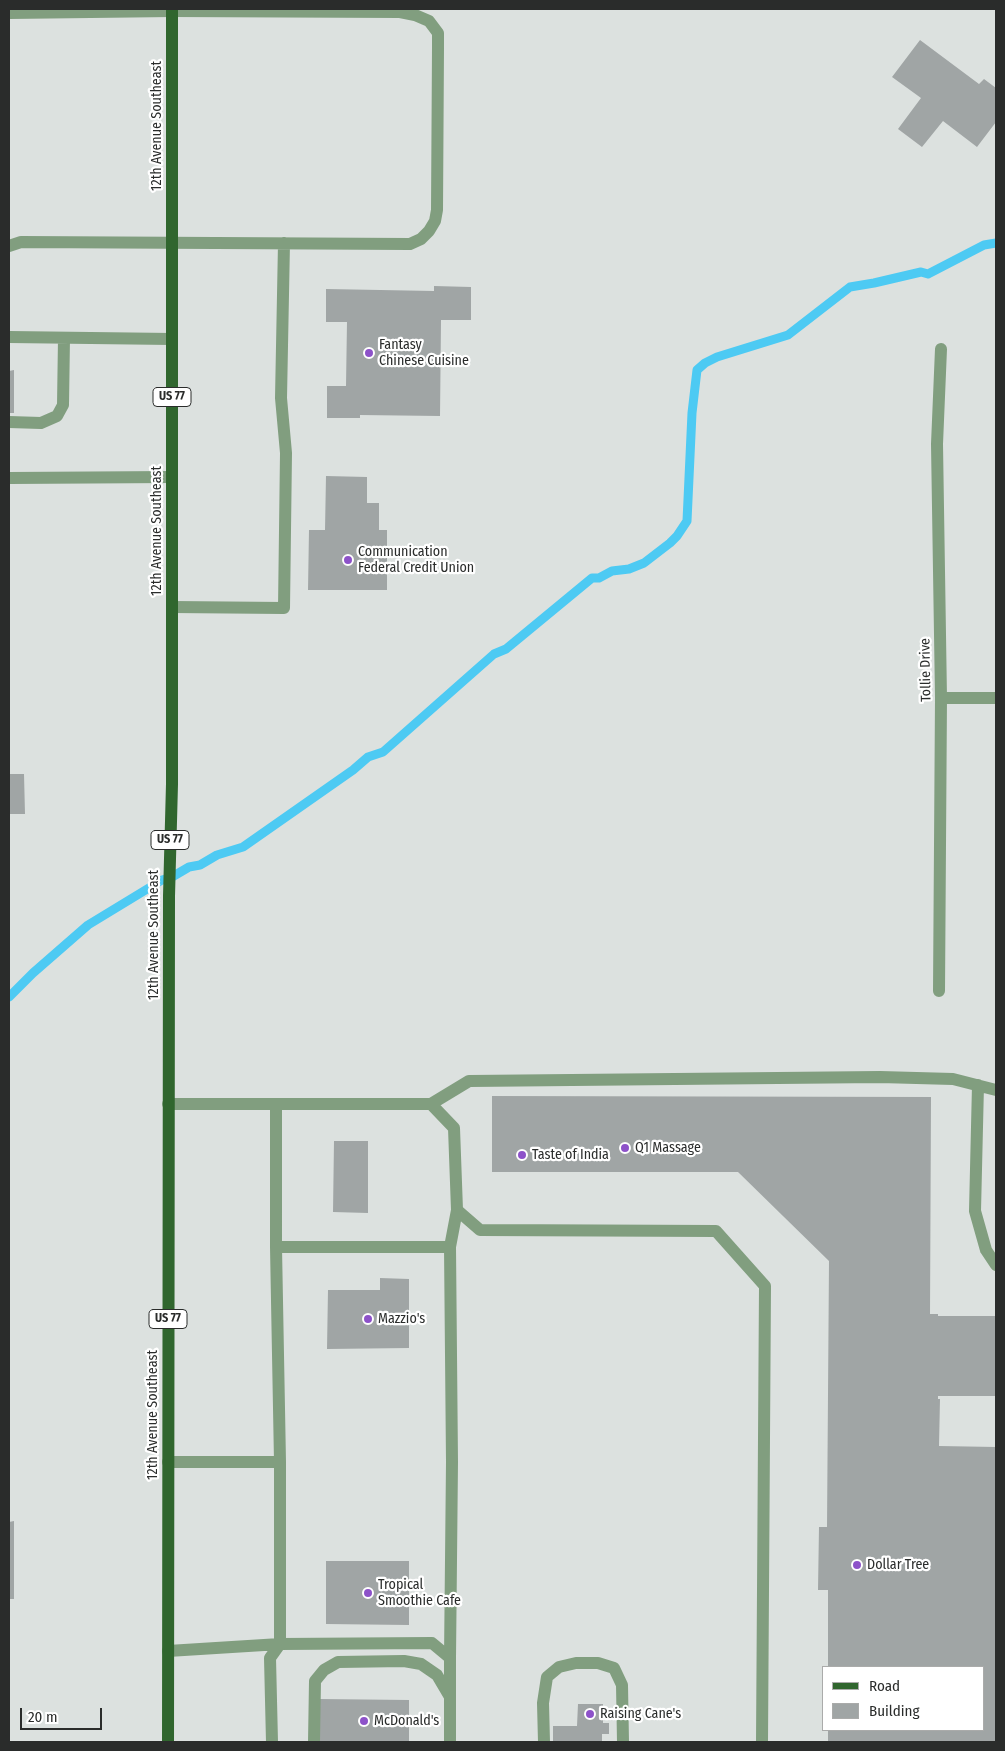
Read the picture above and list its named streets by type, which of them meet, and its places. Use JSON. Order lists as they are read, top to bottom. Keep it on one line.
{"streets":{"main road":["12th Avenue Southeast","US 77"],"street":["Tollie Drive"]},"places":["Fantasy Chinese Cuisine","Communication Federal Credit Union","Q1 Massage","Taste of India","Mazzio's","Dollar Tree","Tropical Smoothie Cafe","Raising Cane's","McDonald's"],"legend":["Road","Building"],"scale_bar":"20 m"}
